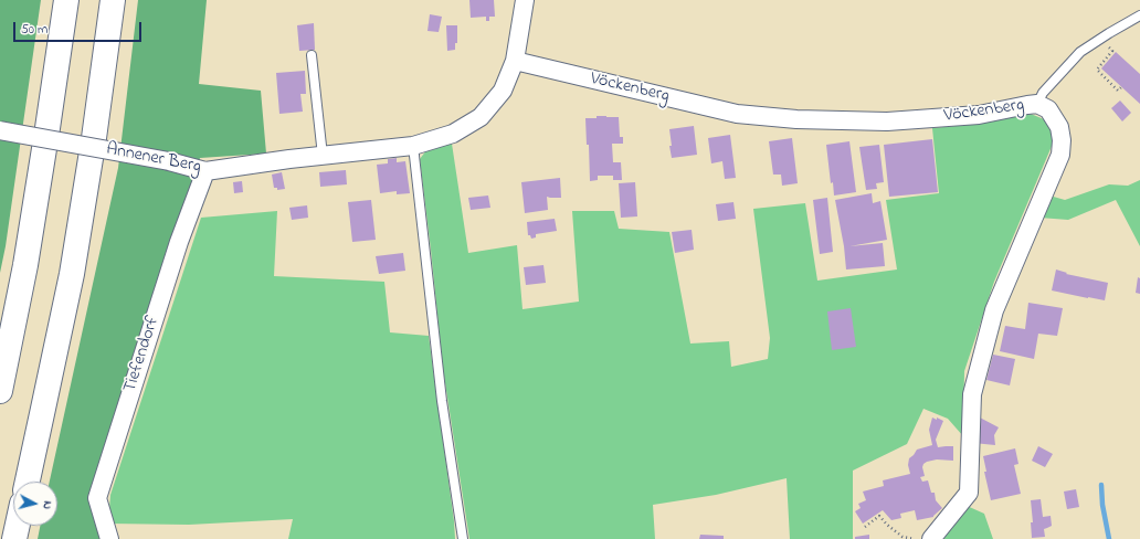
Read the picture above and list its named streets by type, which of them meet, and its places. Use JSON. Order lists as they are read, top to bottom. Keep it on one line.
{"streets":{"street":["Vöckenberg","Annener Berg","Tiefendorf"]},"crossings":[["Annener Berg","Tiefendorf"]],"scale_bar":"50 m","north":"right"}
